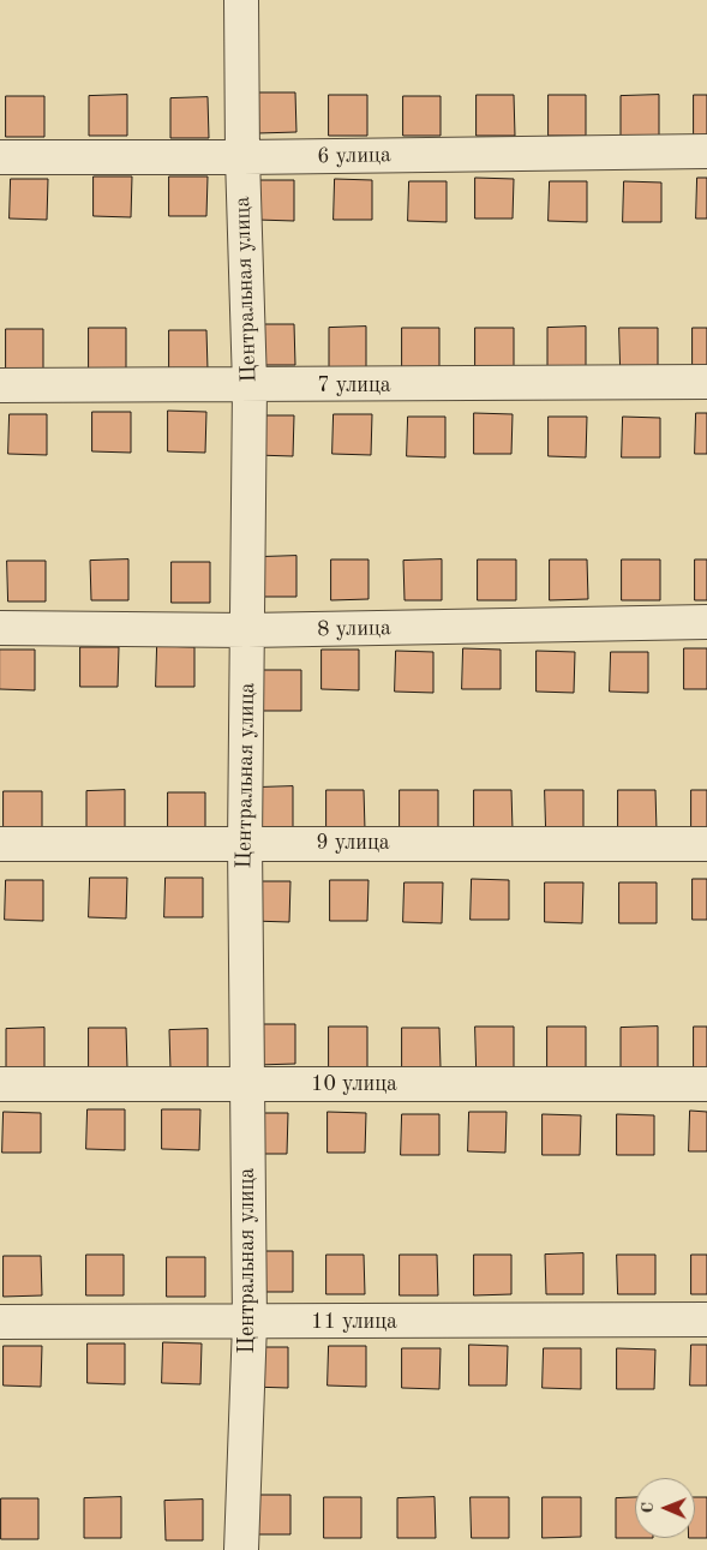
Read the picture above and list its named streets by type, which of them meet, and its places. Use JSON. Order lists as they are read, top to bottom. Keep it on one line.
{"streets":{"street":["6 улица","Центральная улица","7 улица","8 улица","9 улица","10 улица","11 улица"]},"crossings":[["6 улица","Центральная улица"],["Центральная улица","7 улица"],["Центральная улица","8 улица"],["Центральная улица","9 улица"],["Центральная улица","10 улица"],["Центральная улица","11 улица"]],"north":"left"}
